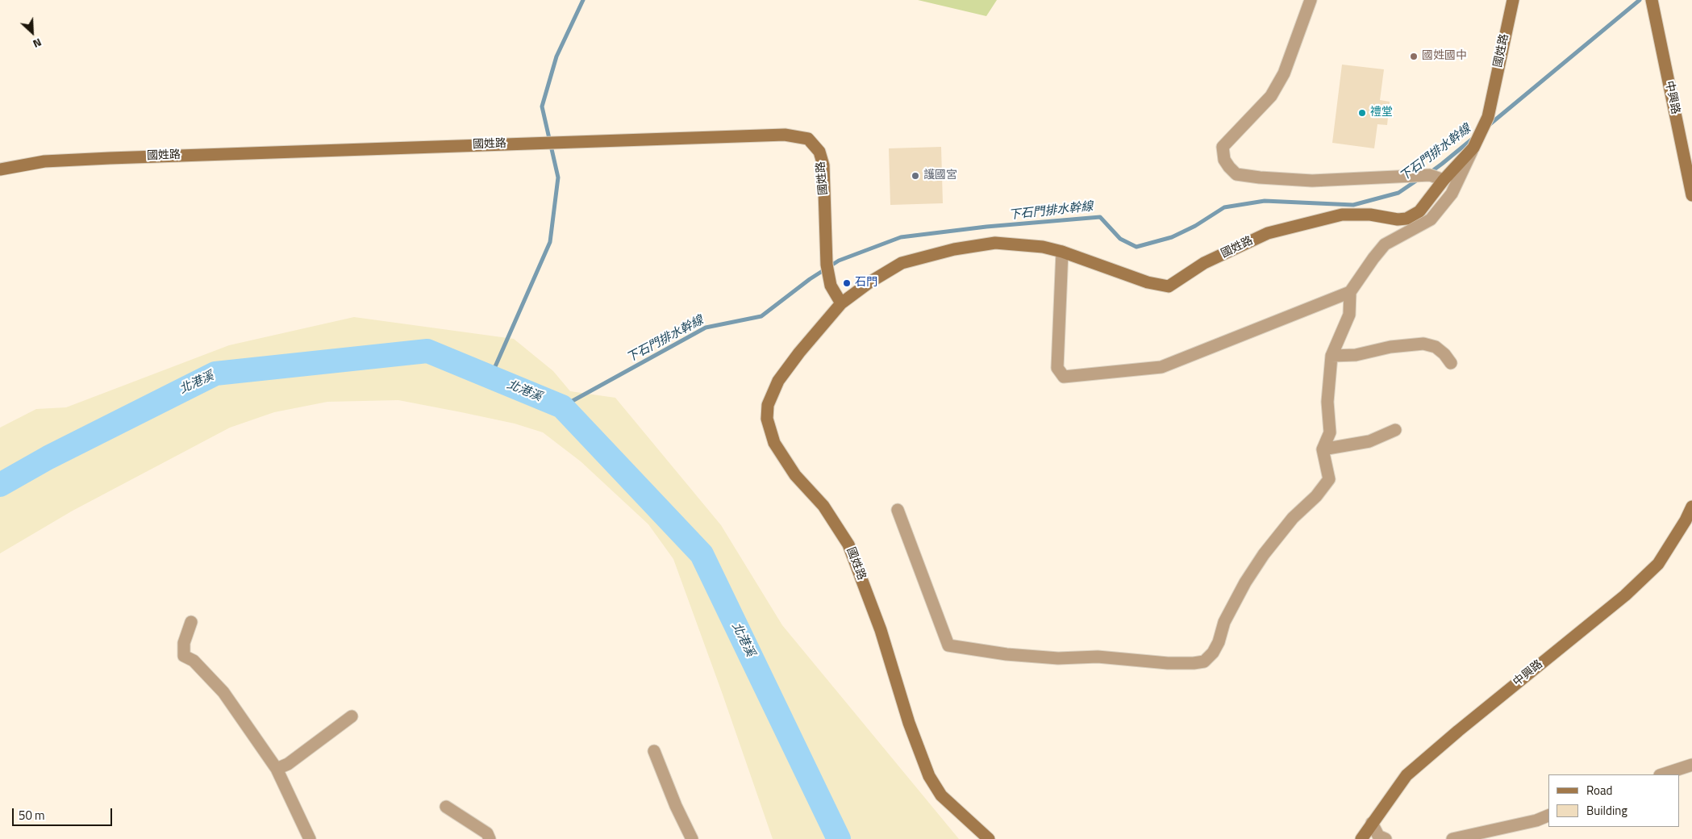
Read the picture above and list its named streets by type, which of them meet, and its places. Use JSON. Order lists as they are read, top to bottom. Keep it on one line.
{"streets":{"street":["國姓路","中興路"]},"water":["下石門排水幹線","北港溪"],"places":["國姓國中","禮堂","護國宮","石門"],"legend":["Road","Building"],"scale_bar":"50 m","north":"bottom right"}
